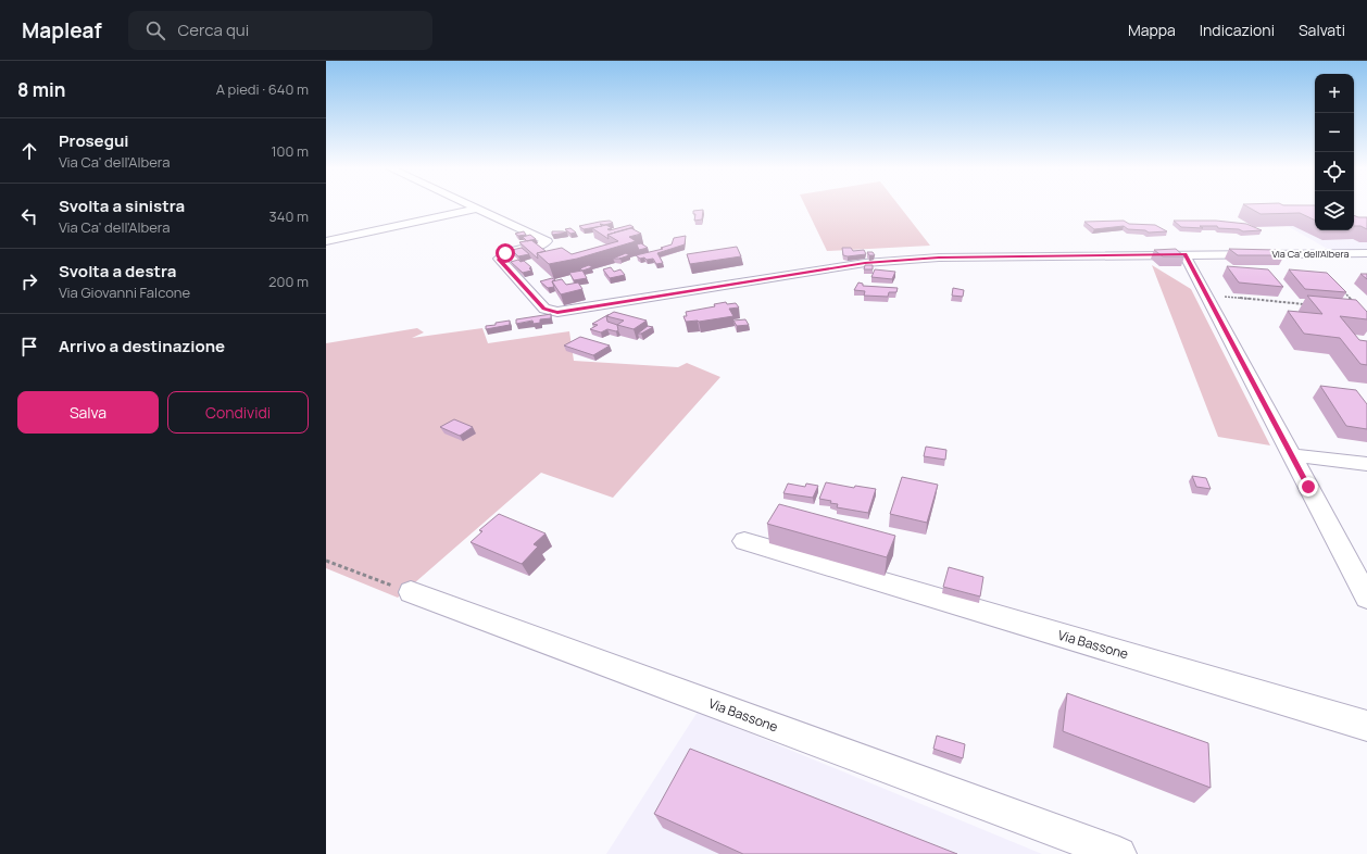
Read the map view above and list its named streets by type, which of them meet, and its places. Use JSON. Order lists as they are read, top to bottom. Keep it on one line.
{"streets":{"street":["Via Ca' dell'Albera","Via Bassone"]},"page":{"header":"Mapleaf","search":"Cerca qui","nav":["Mappa","Indicazioni","Salvati"],"heading":["8 min","A piedi · 640 m"],"map_buttons":["+","−"],"list":[["Prosegui","Via Ca' dell'Albera","100 m"],["Svolta a sinistra","Via Ca' dell'Albera","340 m"],["Svolta a destra","Via Giovanni Falcone","200 m"],"Arrivo a destinazione"],"buttons":["Salva","Condividi"]}}
